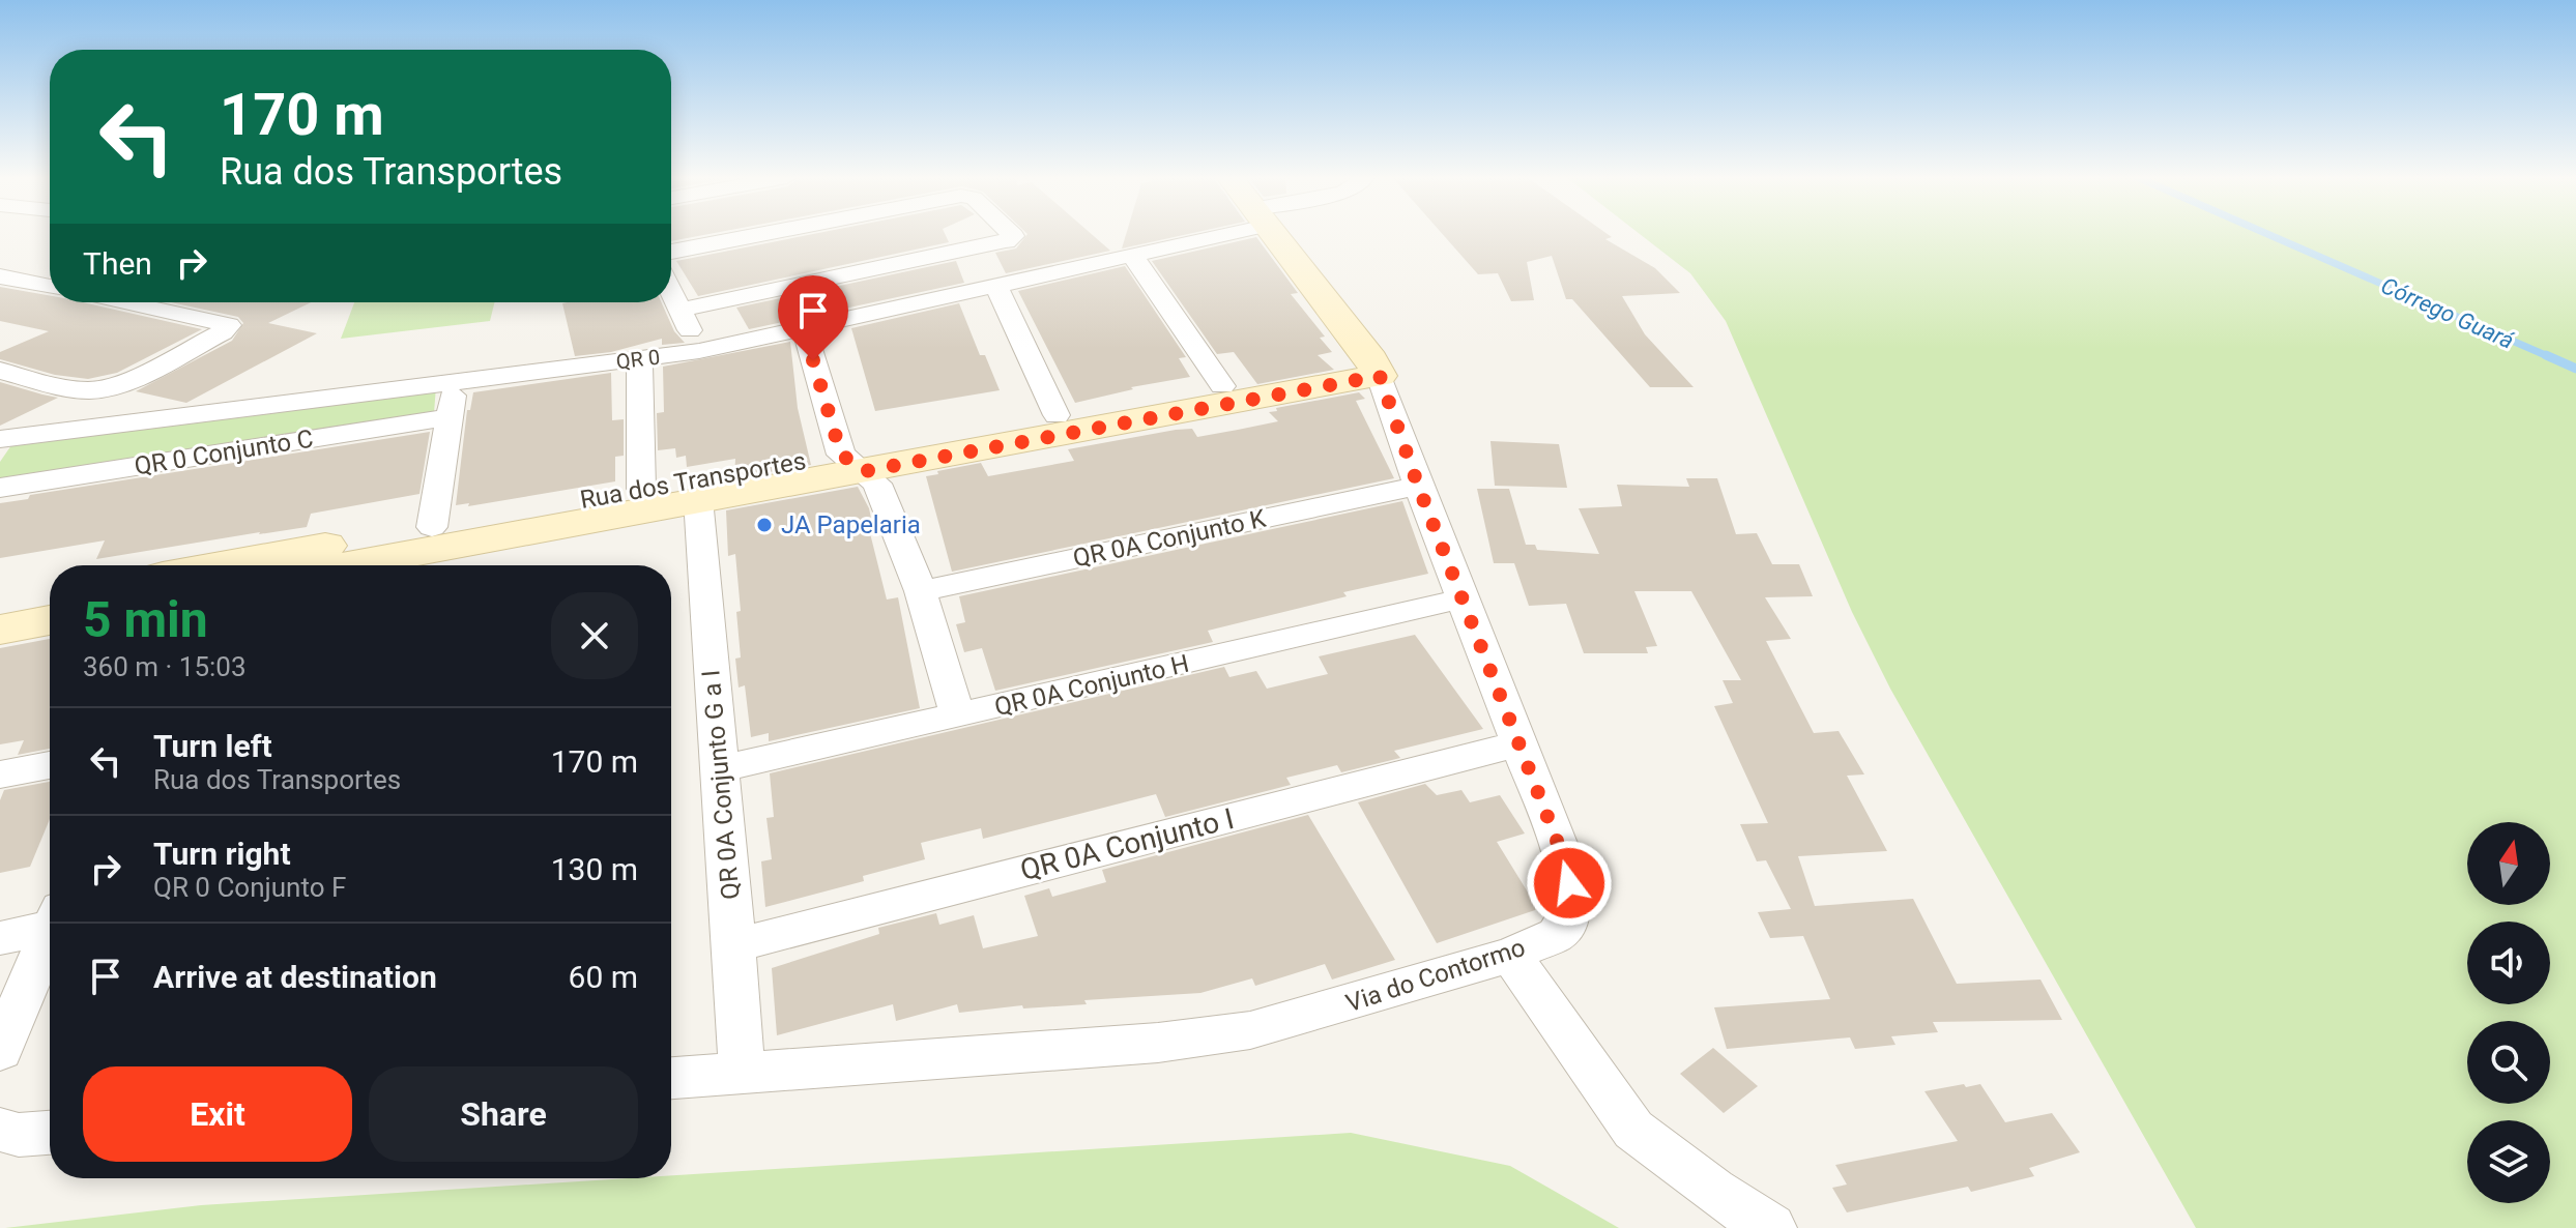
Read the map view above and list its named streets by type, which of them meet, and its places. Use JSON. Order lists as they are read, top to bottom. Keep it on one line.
{"streets":{"street":["QR 0","QR 0 Conjunto C","Rua dos Transportes","QR 0A Conjunto K","QR 0A Conjunto H","QR 0A Conjunto G a I","QR 0A Conjunto I","Via do Contormo"]},"crossings":[["Rua dos Transportes","QR 0A Conjunto G a I"],["Rua dos Transportes","Via do Contormo"],["QR 0A Conjunto K","Via do Contormo"],["QR 0A Conjunto H","QR 0A Conjunto G a I"],["QR 0A Conjunto H","Via do Contormo"],["QR 0A Conjunto G a I","QR 0A Conjunto I"],["QR 0A Conjunto G a I","Via do Contormo"],["QR 0A Conjunto I","Via do Contormo"]],"water":["Córrego Guará"],"places":["JA Papelaria"],"north":"top","page":{"turn":["170 m","Rua dos Transportes"],"then":"Then","heading":["5 min","360 m · 15:03"],"list":[{"name":"Turn left","note":"Rua dos Transportes","value":"170 m"},{"name":"Turn right","note":"QR 0 Conjunto F","value":"130 m"},{"name":"Arrive at destination","value":"60 m"}],"buttons":["Exit","Share"]}}
